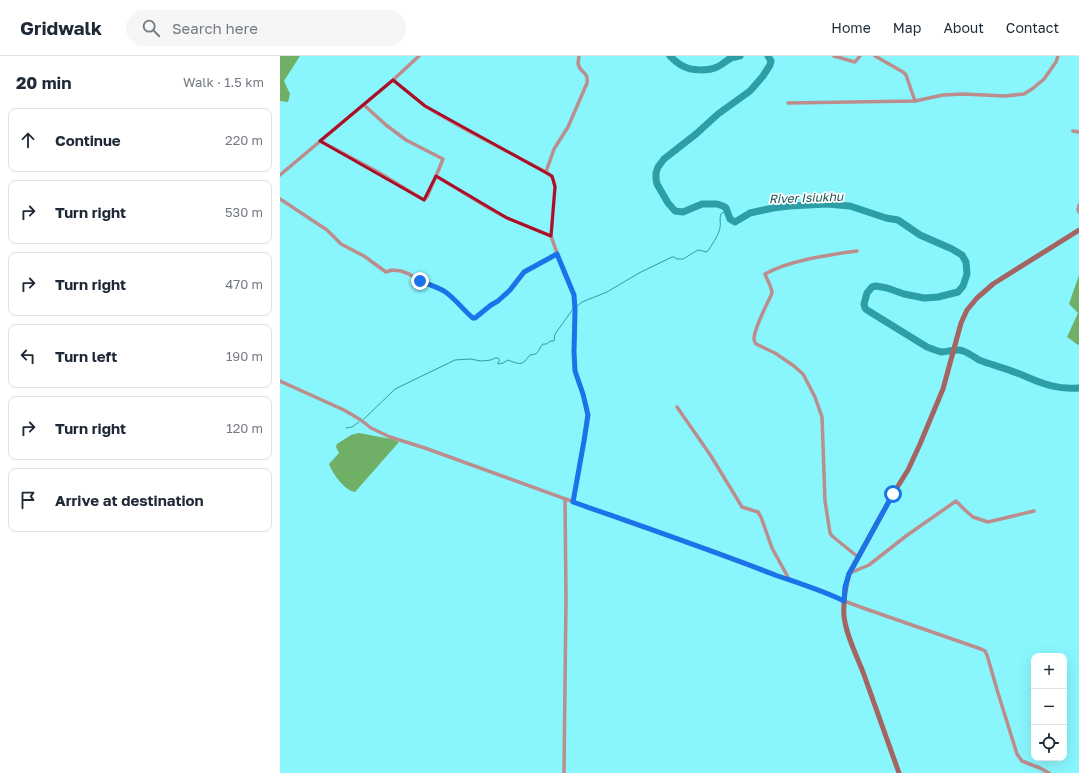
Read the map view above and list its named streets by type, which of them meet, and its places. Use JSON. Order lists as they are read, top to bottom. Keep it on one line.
{"water":["River Isiukhu"],"page":{"header":"Gridwalk","search":"Search here","nav":["Home","Map","About","Contact"],"heading":["20 min","Walk · 1.5 km"],"list":[["Continue","220 m"],["Turn right","530 m"],["Turn right","470 m"],["Turn left","190 m"],["Turn right","120 m"],"Arrive at destination"],"map_buttons":["+","−"]}}
